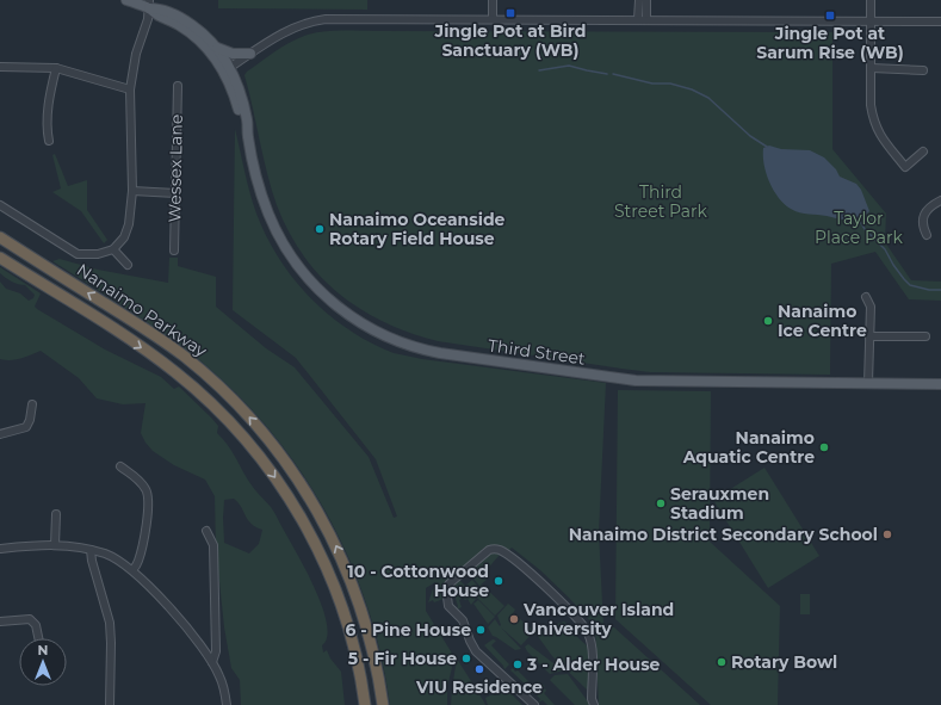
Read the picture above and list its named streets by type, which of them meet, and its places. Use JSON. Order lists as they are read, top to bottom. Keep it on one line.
{"streets":{"highway":["Nanaimo Parkway"],"main road":["Third Street"],"street":["Wessex Lane"]},"parks":["Third Street Park","Taylor Place Park"],"places":{"transit":["Jingle Pot at Bird Sanctuary (WB)","Jingle Pot at Sarum Rise (WB)"],"other":["Nanaimo Oceanside Rotary Field House","Nanaimo Ice Centre","Nanaimo Aquatic Centre","Serauxmen Stadium","Nanaimo District Secondary School","10 - Cottonwood House","Vancouver Island University","6 - Pine House","5 - Fir House","Rotary Bowl","3 - Alder House","VIU Residence"]},"north":"top"}
